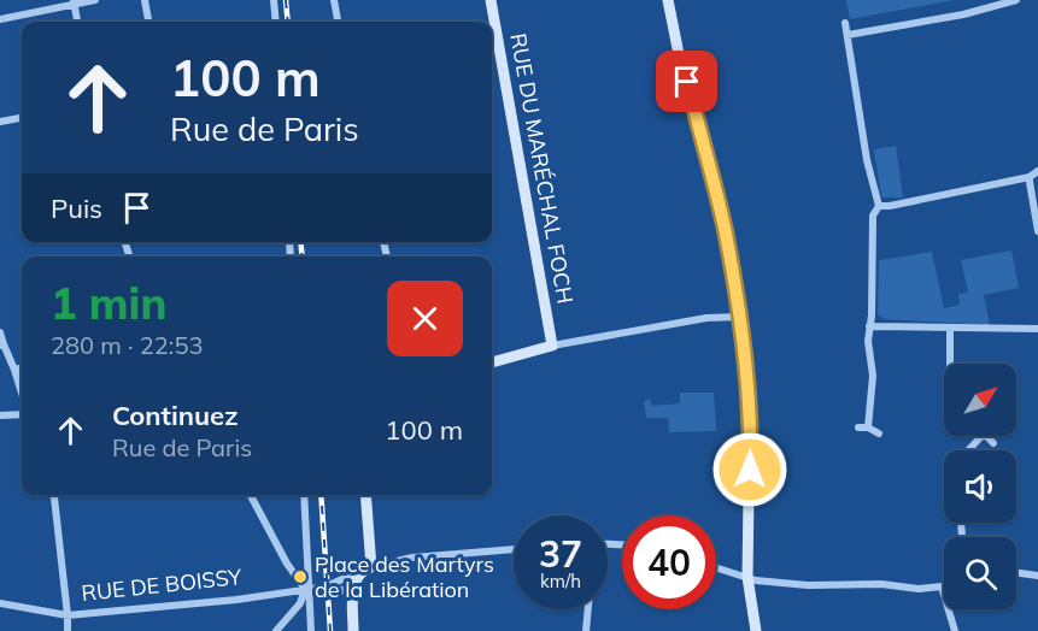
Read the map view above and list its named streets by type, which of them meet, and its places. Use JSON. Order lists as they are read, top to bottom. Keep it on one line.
{"streets":{"street":["RUE DU MARÉCHAL FOCH","RUE DE BOISSY"]},"places":["Place des Martyrs de la Libération"],"north":"top right","page":{"turn":["100 m","Rue de Paris"],"then":"Puis","heading":["1 min","280 m · 22:53"],"list":[{"name":"Continuez","note":"Rue de Paris","value":"100 m"}],"speed":"37 km/h","limit":"40"}}
